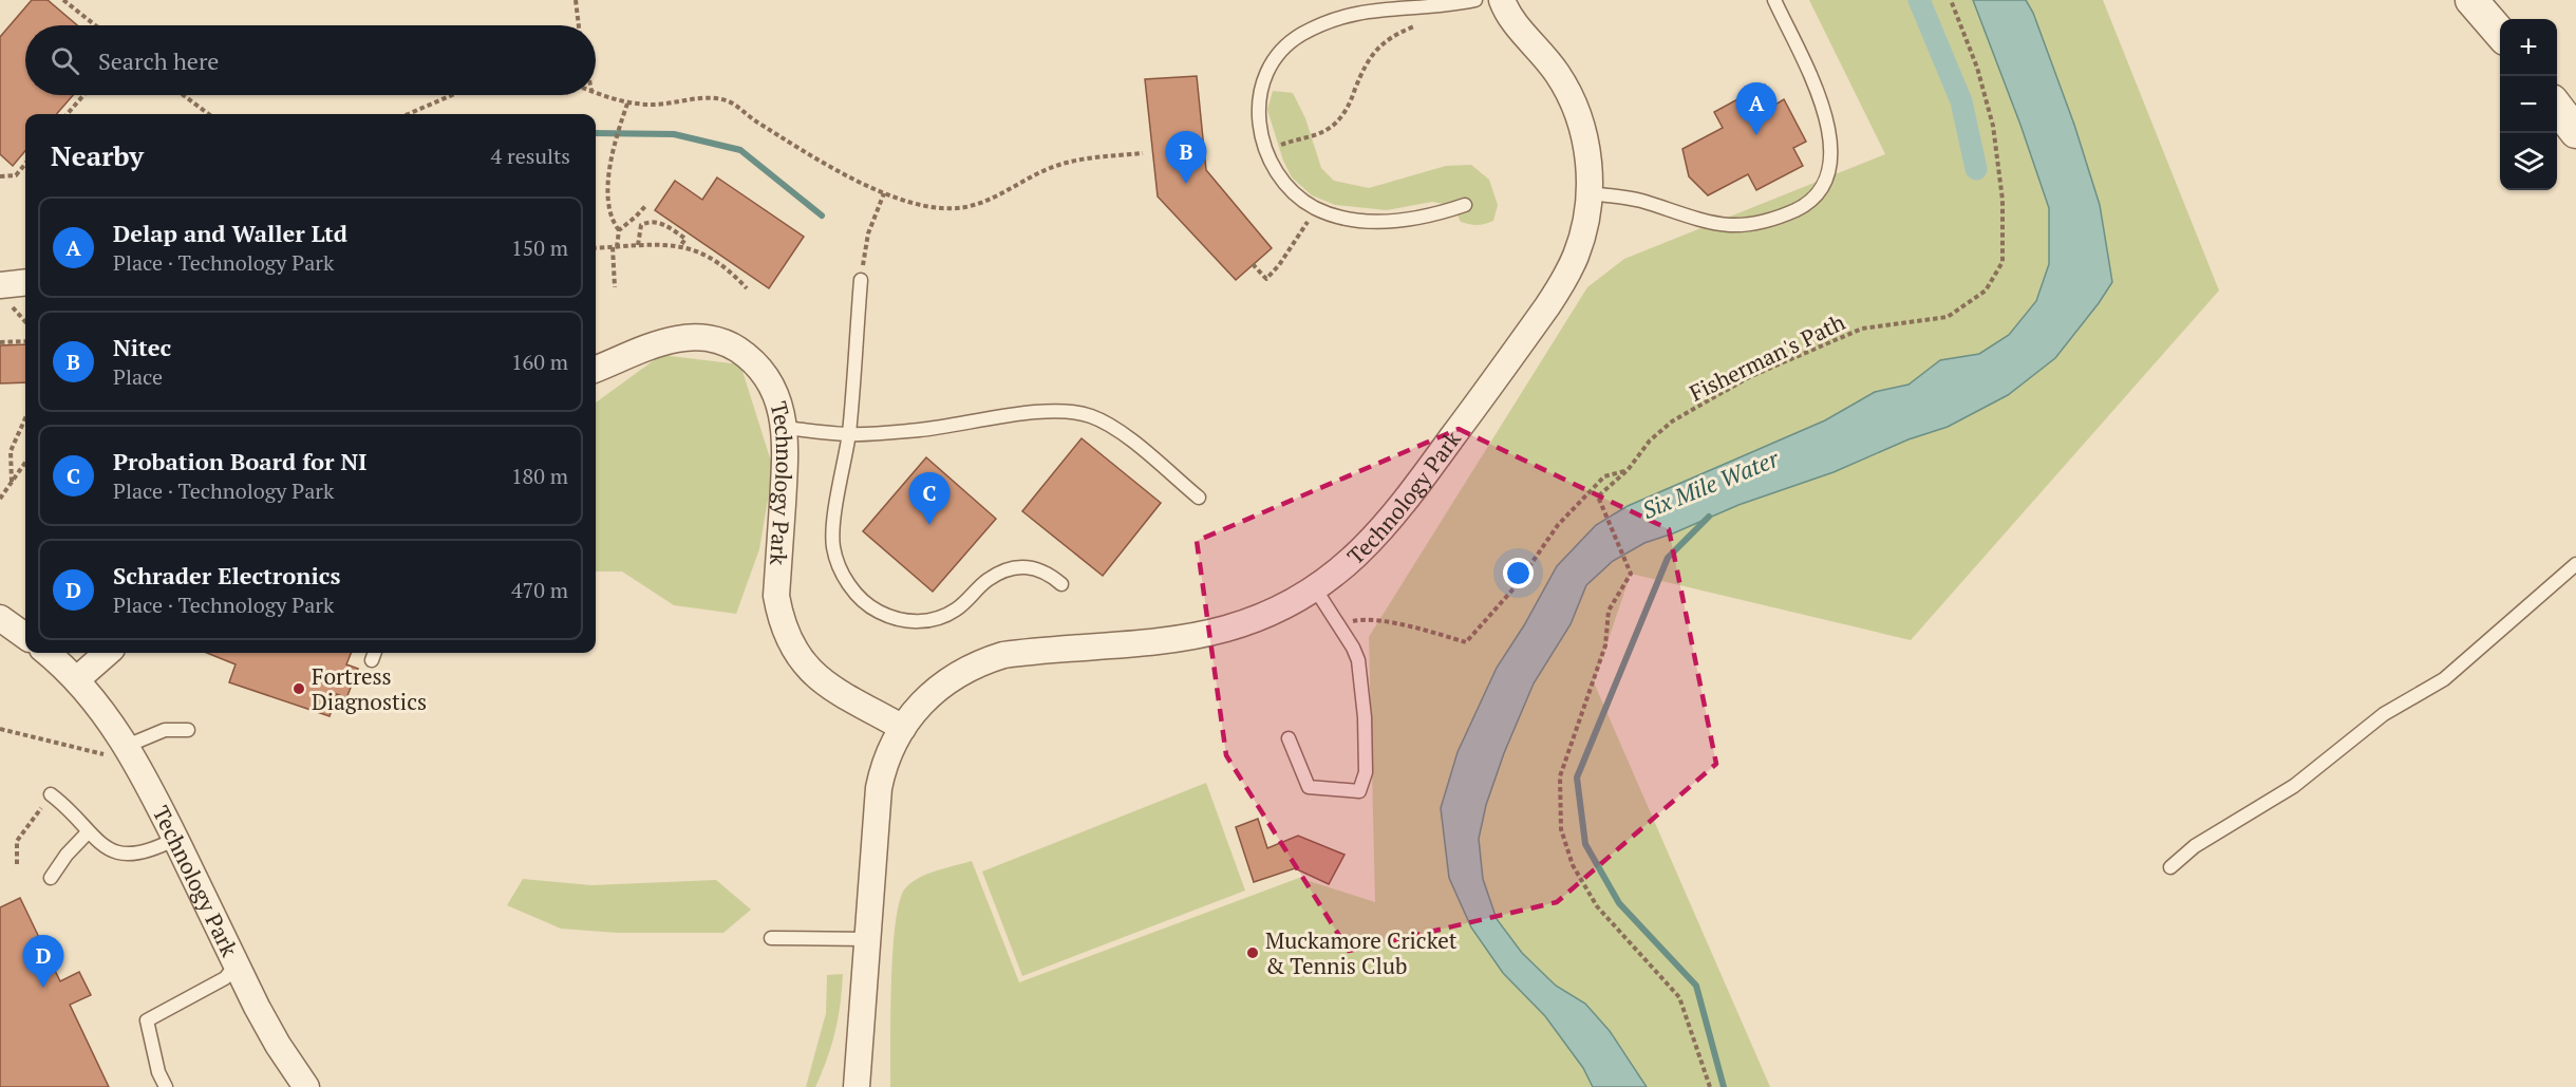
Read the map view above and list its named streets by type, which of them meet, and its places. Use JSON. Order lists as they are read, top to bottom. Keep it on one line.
{"streets":{"street":["Technology Park"],"path":["Fisherman's Path"]},"water":["Six Mile Water"],"places":["Fortress Diagnostics","Muckamore Cricket & Tennis Club"],"page":{"map_buttons":["+","−"],"search":"Search here","pins":["A","B","C","D"],"heading":["Nearby","4 results"],"list":[{"mark":"A","name":"Delap and Waller Ltd","note":"Place · Technology Park","value":"150 m"},{"mark":"B","name":"Nitec","note":"Place","value":"160 m"},{"mark":"C","name":"Probation Board for NI","note":"Place · Technology Park","value":"180 m"},{"mark":"D","name":"Schrader Electronics","note":"Place · Technology Park","value":"470 m"}]}}
